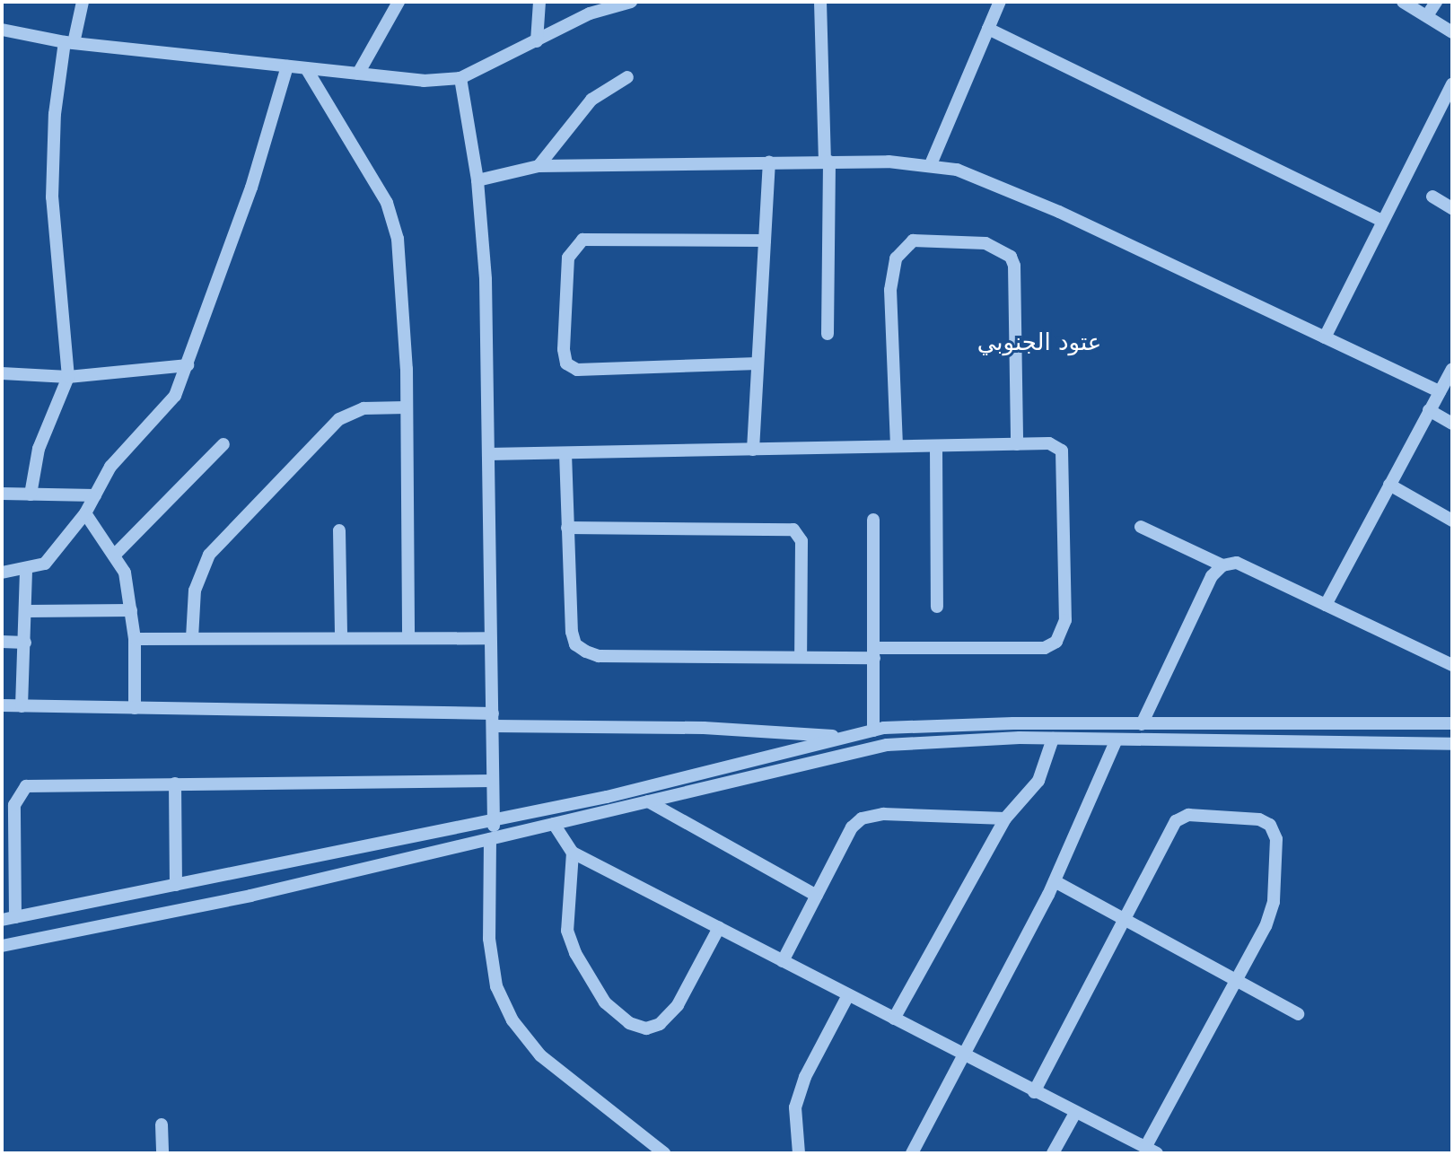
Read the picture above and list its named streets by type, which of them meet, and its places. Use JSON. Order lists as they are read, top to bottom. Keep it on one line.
{"districts":["عتود الجنوبي"]}
